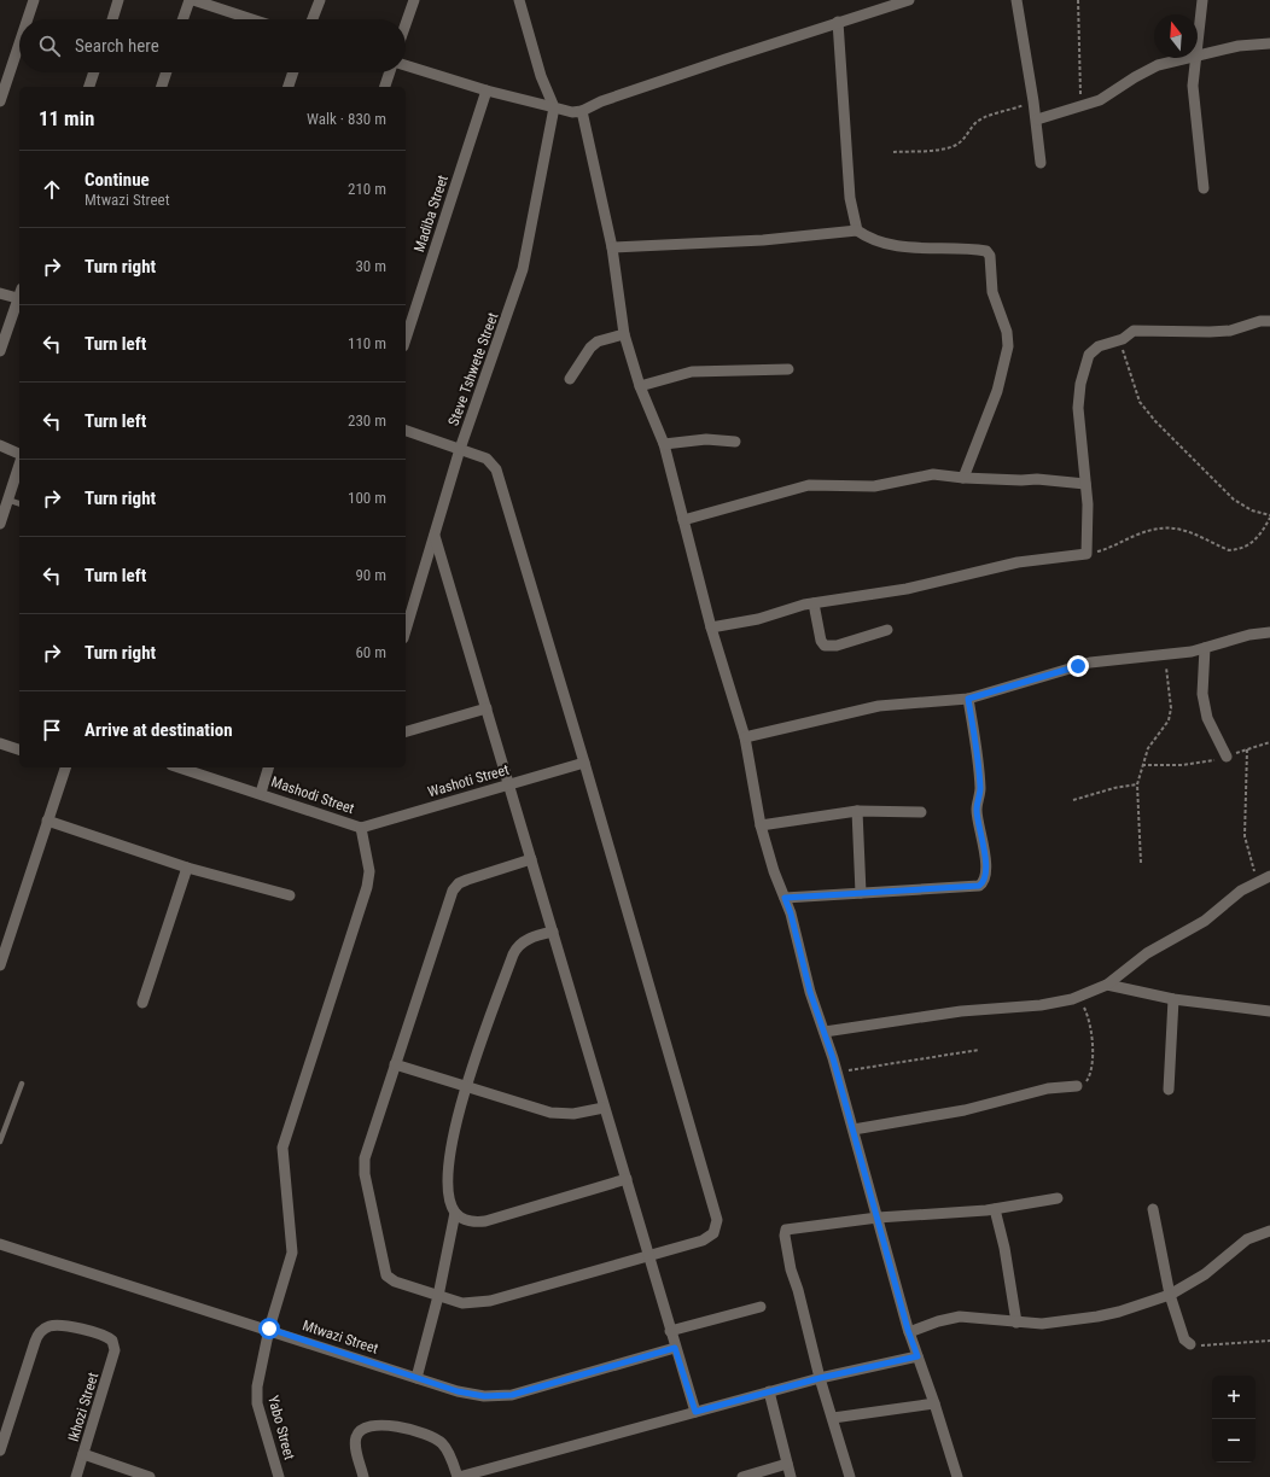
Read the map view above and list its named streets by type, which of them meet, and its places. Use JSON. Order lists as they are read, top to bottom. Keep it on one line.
{"streets":{"street":["Madiba Street","Steve Tshwete Street","Washoti Street","Mashodi Street","Mtwazi Street","Ikhozi Street","Yabo Street"]},"crossings":[["Washoti Street","Mashodi Street"],["Washoti Street","Yabo Street"],["Mashodi Street","Yabo Street"],["Mtwazi Street","Yabo Street"]],"north":"top","page":{"search":"Search here","heading":["11 min","Walk · 830 m"],"list":[["Continue","Mtwazi Street","210 m"],["Turn right","30 m"],["Turn left","110 m"],["Turn left","230 m"],["Turn right","100 m"],["Turn left","90 m"],["Turn right","60 m"],"Arrive at destination"],"map_buttons":["+","−"]}}
